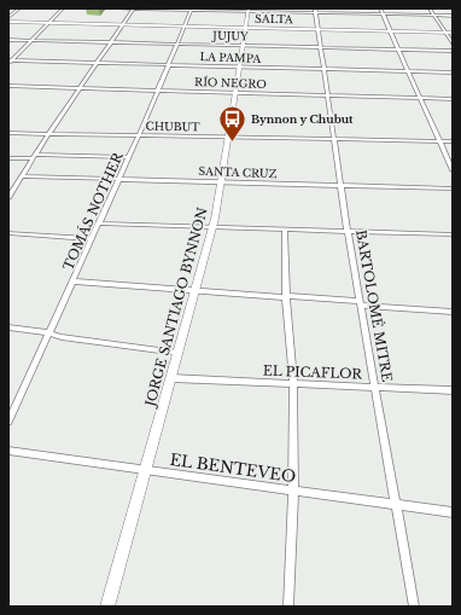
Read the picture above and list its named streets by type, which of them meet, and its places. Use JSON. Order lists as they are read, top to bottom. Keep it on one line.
{"streets":{"street":["SALTA","JUJUY","LA PAMPA","RÍO NEGRO","CHUBUT","SANTA CRUZ","TOMÁS NOTHER","BARTOLOMÉ MITRE","JORGE SANTIAGO BYNNON","EL PICAFLOR","EL BENTEVEO"]},"crossings":[["SALTA","TOMÁS NOTHER"],["SALTA","BARTOLOMÉ MITRE"],["SALTA","JORGE SANTIAGO BYNNON"],["JUJUY","TOMÁS NOTHER"],["JUJUY","BARTOLOMÉ MITRE"],["JUJUY","JORGE SANTIAGO BYNNON"],["LA PAMPA","TOMÁS NOTHER"],["LA PAMPA","BARTOLOMÉ MITRE"],["LA PAMPA","JORGE SANTIAGO BYNNON"],["RÍO NEGRO","TOMÁS NOTHER"],["RÍO NEGRO","BARTOLOMÉ MITRE"],["RÍO NEGRO","JORGE SANTIAGO BYNNON"],["CHUBUT","TOMÁS NOTHER"],["CHUBUT","BARTOLOMÉ MITRE"],["CHUBUT","JORGE SANTIAGO BYNNON"],["SANTA CRUZ","TOMÁS NOTHER"],["SANTA CRUZ","BARTOLOMÉ MITRE"],["SANTA CRUZ","JORGE SANTIAGO BYNNON"],["BARTOLOMÉ MITRE","EL PICAFLOR"],["BARTOLOMÉ MITRE","EL BENTEVEO"],["JORGE SANTIAGO BYNNON","EL PICAFLOR"],["JORGE SANTIAGO BYNNON","EL BENTEVEO"]],"places":{"bus stop":["Bynnon y Chubut"]}}
